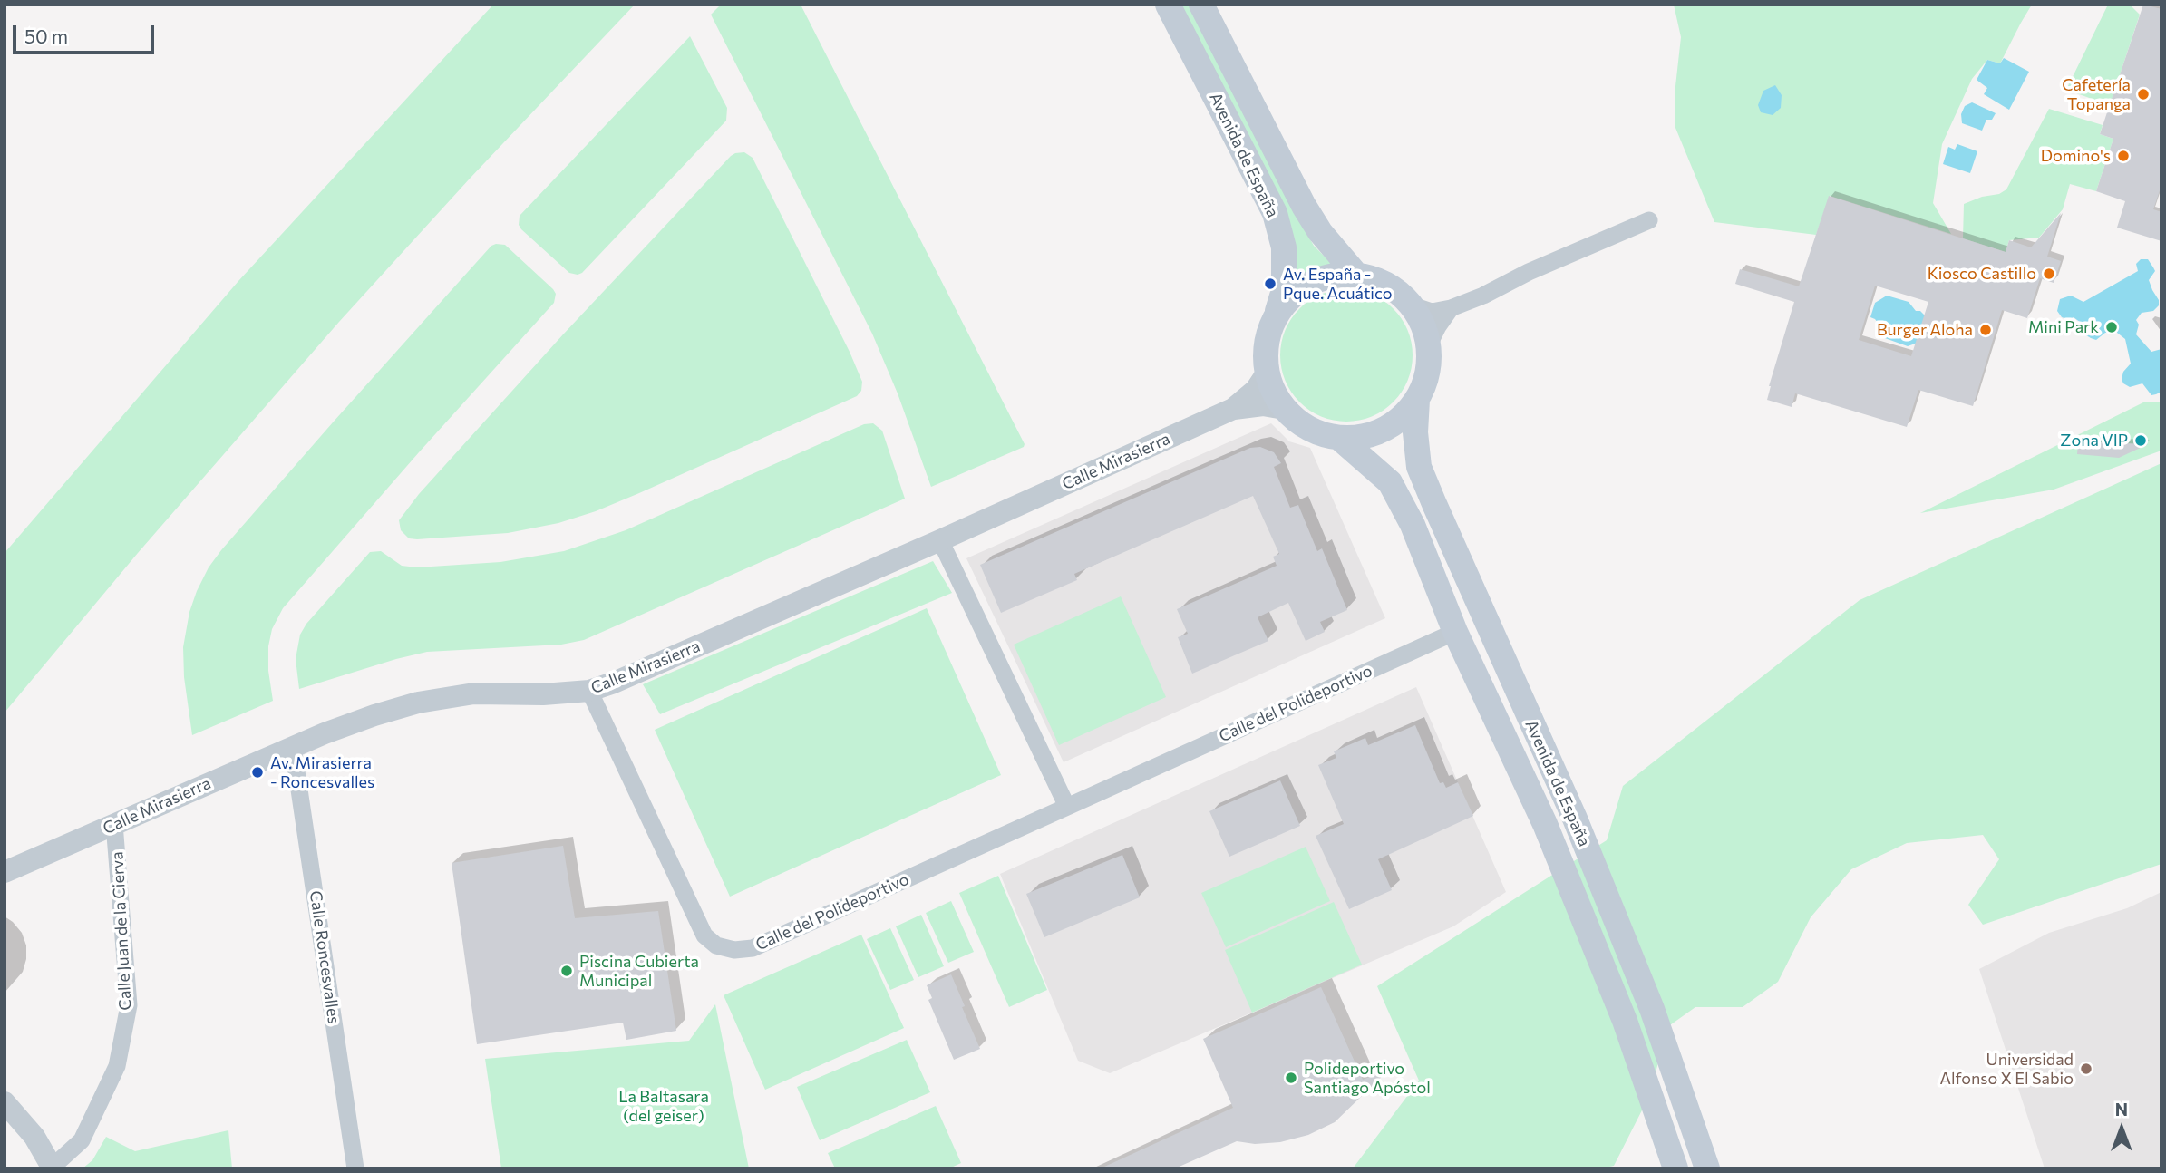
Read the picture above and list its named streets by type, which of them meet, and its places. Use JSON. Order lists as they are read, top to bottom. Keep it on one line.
{"streets":{"main road":["Avenida de España"],"street":["Calle Mirasierra","Calle del Polideportivo","Calle Juan de la Cierva","Calle Roncesvalles"]},"crossings":[["Avenida de España","Calle Mirasierra"],["Avenida de España","Calle del Polideportivo"],["Calle Mirasierra","Calle del Polideportivo"],["Calle Mirasierra","Calle Juan de la Cierva"],["Calle Mirasierra","Calle Roncesvalles"]],"parks":["La Baltasara (del geiser)"],"places":["Cafetería Topanga","Domino's","Kiosco Castillo","Av. España - Pque. Acuático","Mini Park","Burger Aloha","Zona VIP","Av. Mirasierra - Roncesvalles","Piscina Cubierta Municipal","Universidad Alfonso X El Sabio","Polideportivo Santiago Apóstol"],"scale_bar":"50 m","north":"top"}
